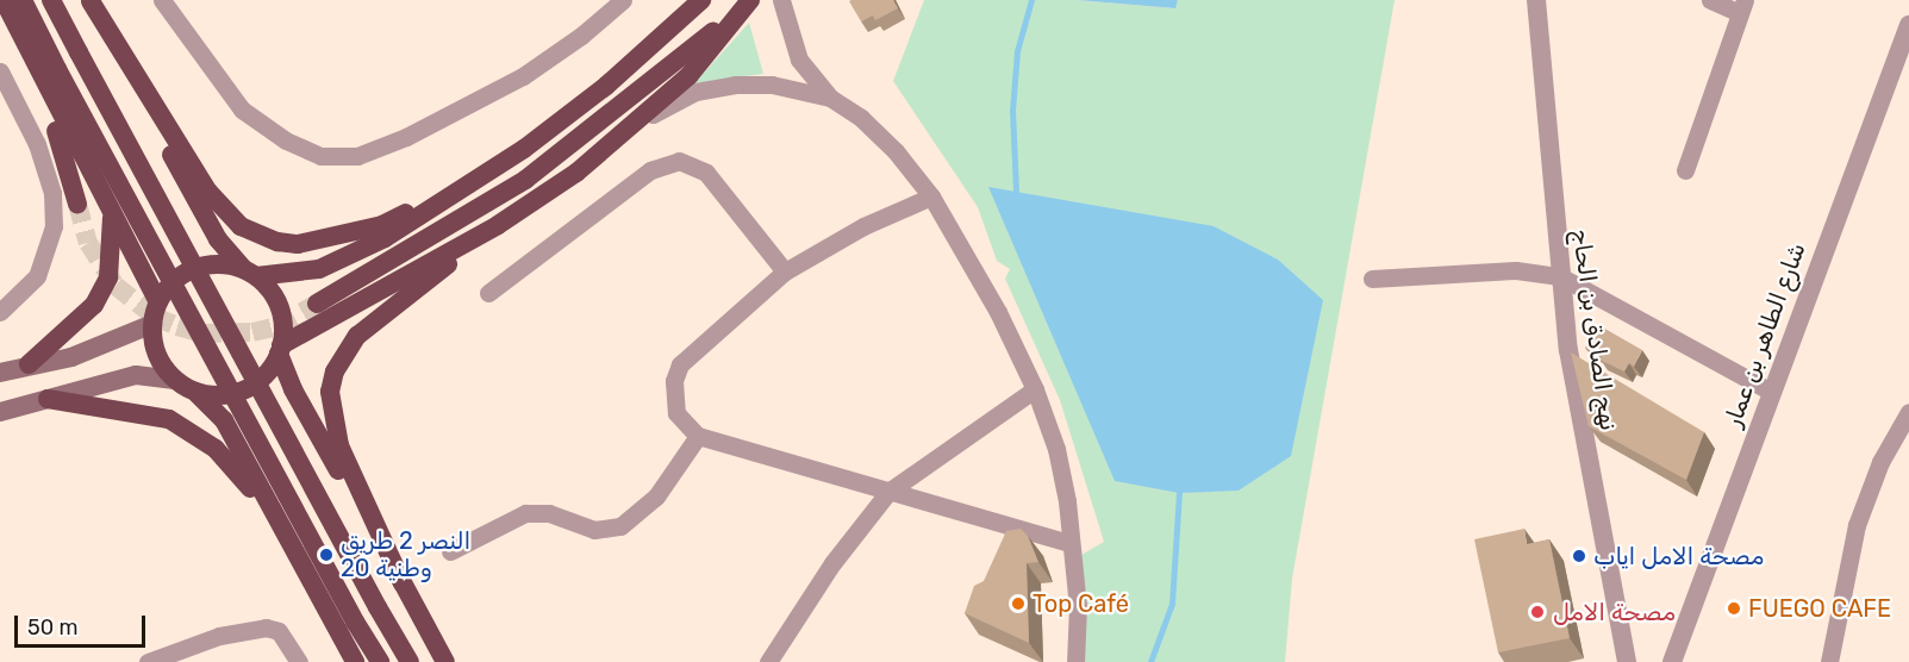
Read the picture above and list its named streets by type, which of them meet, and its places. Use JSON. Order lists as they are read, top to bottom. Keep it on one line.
{"streets":{"street":["نهج الصادق بن الحاج","شارع الطاهر بن عمار"]},"places":["النصر 2 طريق وطنية 20","مصحة الامل اياب","Top Café","FUEGO CAFE","مصحة الامل"],"scale_bar":"50 m"}
